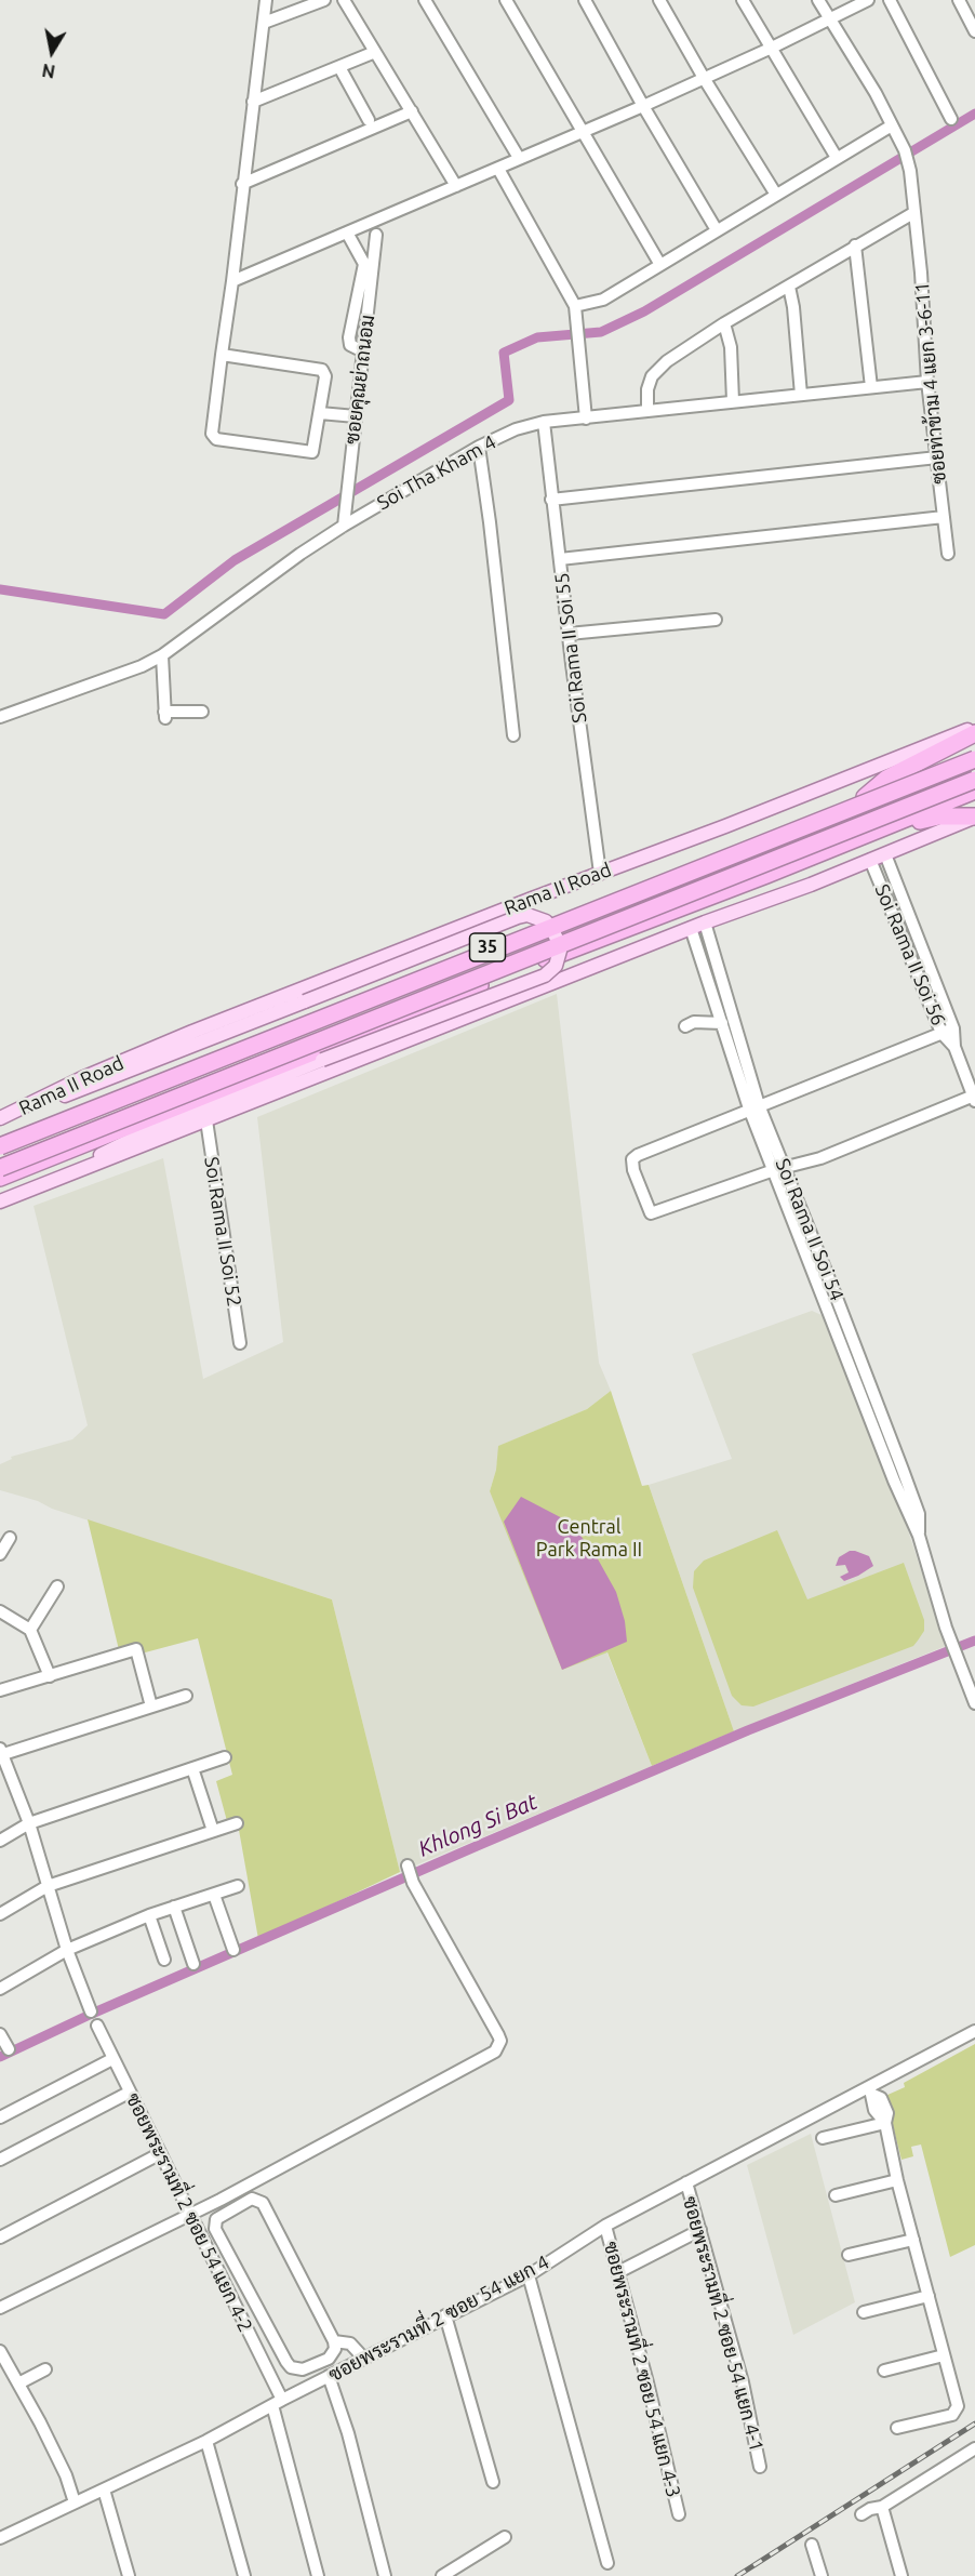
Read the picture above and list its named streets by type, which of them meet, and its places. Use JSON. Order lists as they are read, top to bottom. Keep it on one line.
{"streets":{"highway":["Rama II Road","35"],"street":["ซอยคุณย่าถนอม","ซอยท่าข้าม 4 แยก 3-6-11","Soi Tha Kham 4","Soi Rama II Soi 55","Soi Rama II Soi 56","Soi Rama II Soi 54","Soi Rama II Soi 52","ซอยพระรามที่ 2 ซอย 54 แยก 4-2","ซอยพระรามที่ 2 ซอย 54 แยก 4","ซอยพระรามที่ 2 ซอย 54 แยก 4-1","ซอยพระรามที่ 2 ซอย 54 แยก 4-3"]},"crossings":[["ซอยคุณย่าถนอม","Soi Tha Kham 4"],["ซอยท่าข้าม 4 แยก 3-6-11","Soi Tha Kham 4"],["Soi Tha Kham 4","Soi Rama II Soi 55"],["Soi Rama II Soi 55","Rama II Road"],["ซอยพระรามที่ 2 ซอย 54 แยก 4-2","ซอยพระรามที่ 2 ซอย 54 แยก 4"],["ซอยพระรามที่ 2 ซอย 54 แยก 4","ซอยพระรามที่ 2 ซอย 54 แยก 4-1"],["ซอยพระรามที่ 2 ซอย 54 แยก 4","ซอยพระรามที่ 2 ซอย 54 แยก 4-3"]],"water":["Khlong Si Bat"],"parks":["Central Park Rama II"],"north":"bottom"}
